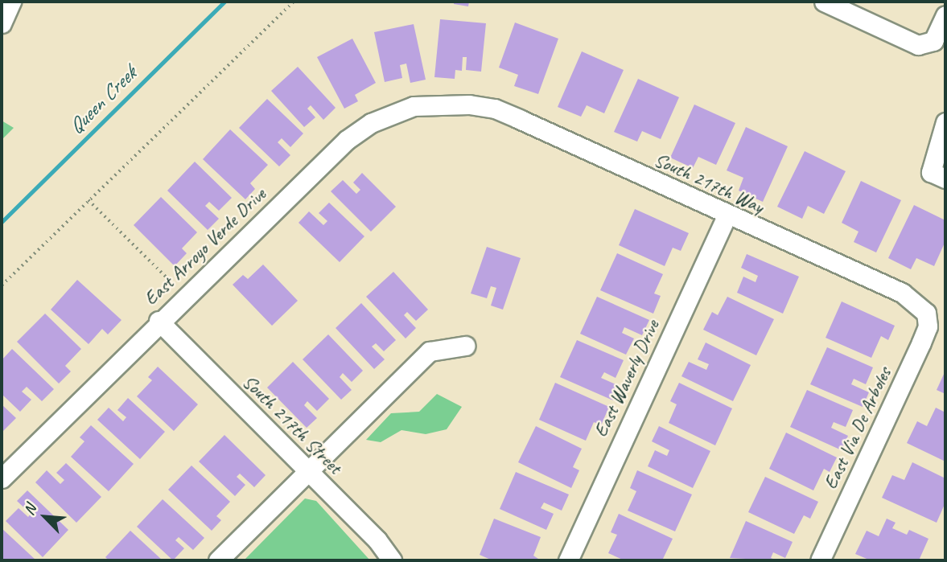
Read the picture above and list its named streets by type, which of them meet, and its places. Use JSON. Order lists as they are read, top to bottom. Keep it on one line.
{"streets":{"street":["South 217th Way","East Arroyo Verde Drive","East Waverly Drive","South 217th Street","East Via De Arboles"]},"crossings":[["South 217th Way","East Arroyo Verde Drive"],["South 217th Way","East Waverly Drive"],["South 217th Way","East Via De Arboles"],["East Arroyo Verde Drive","South 217th Street"]],"water":["Queen Creek"],"north":"top left"}
